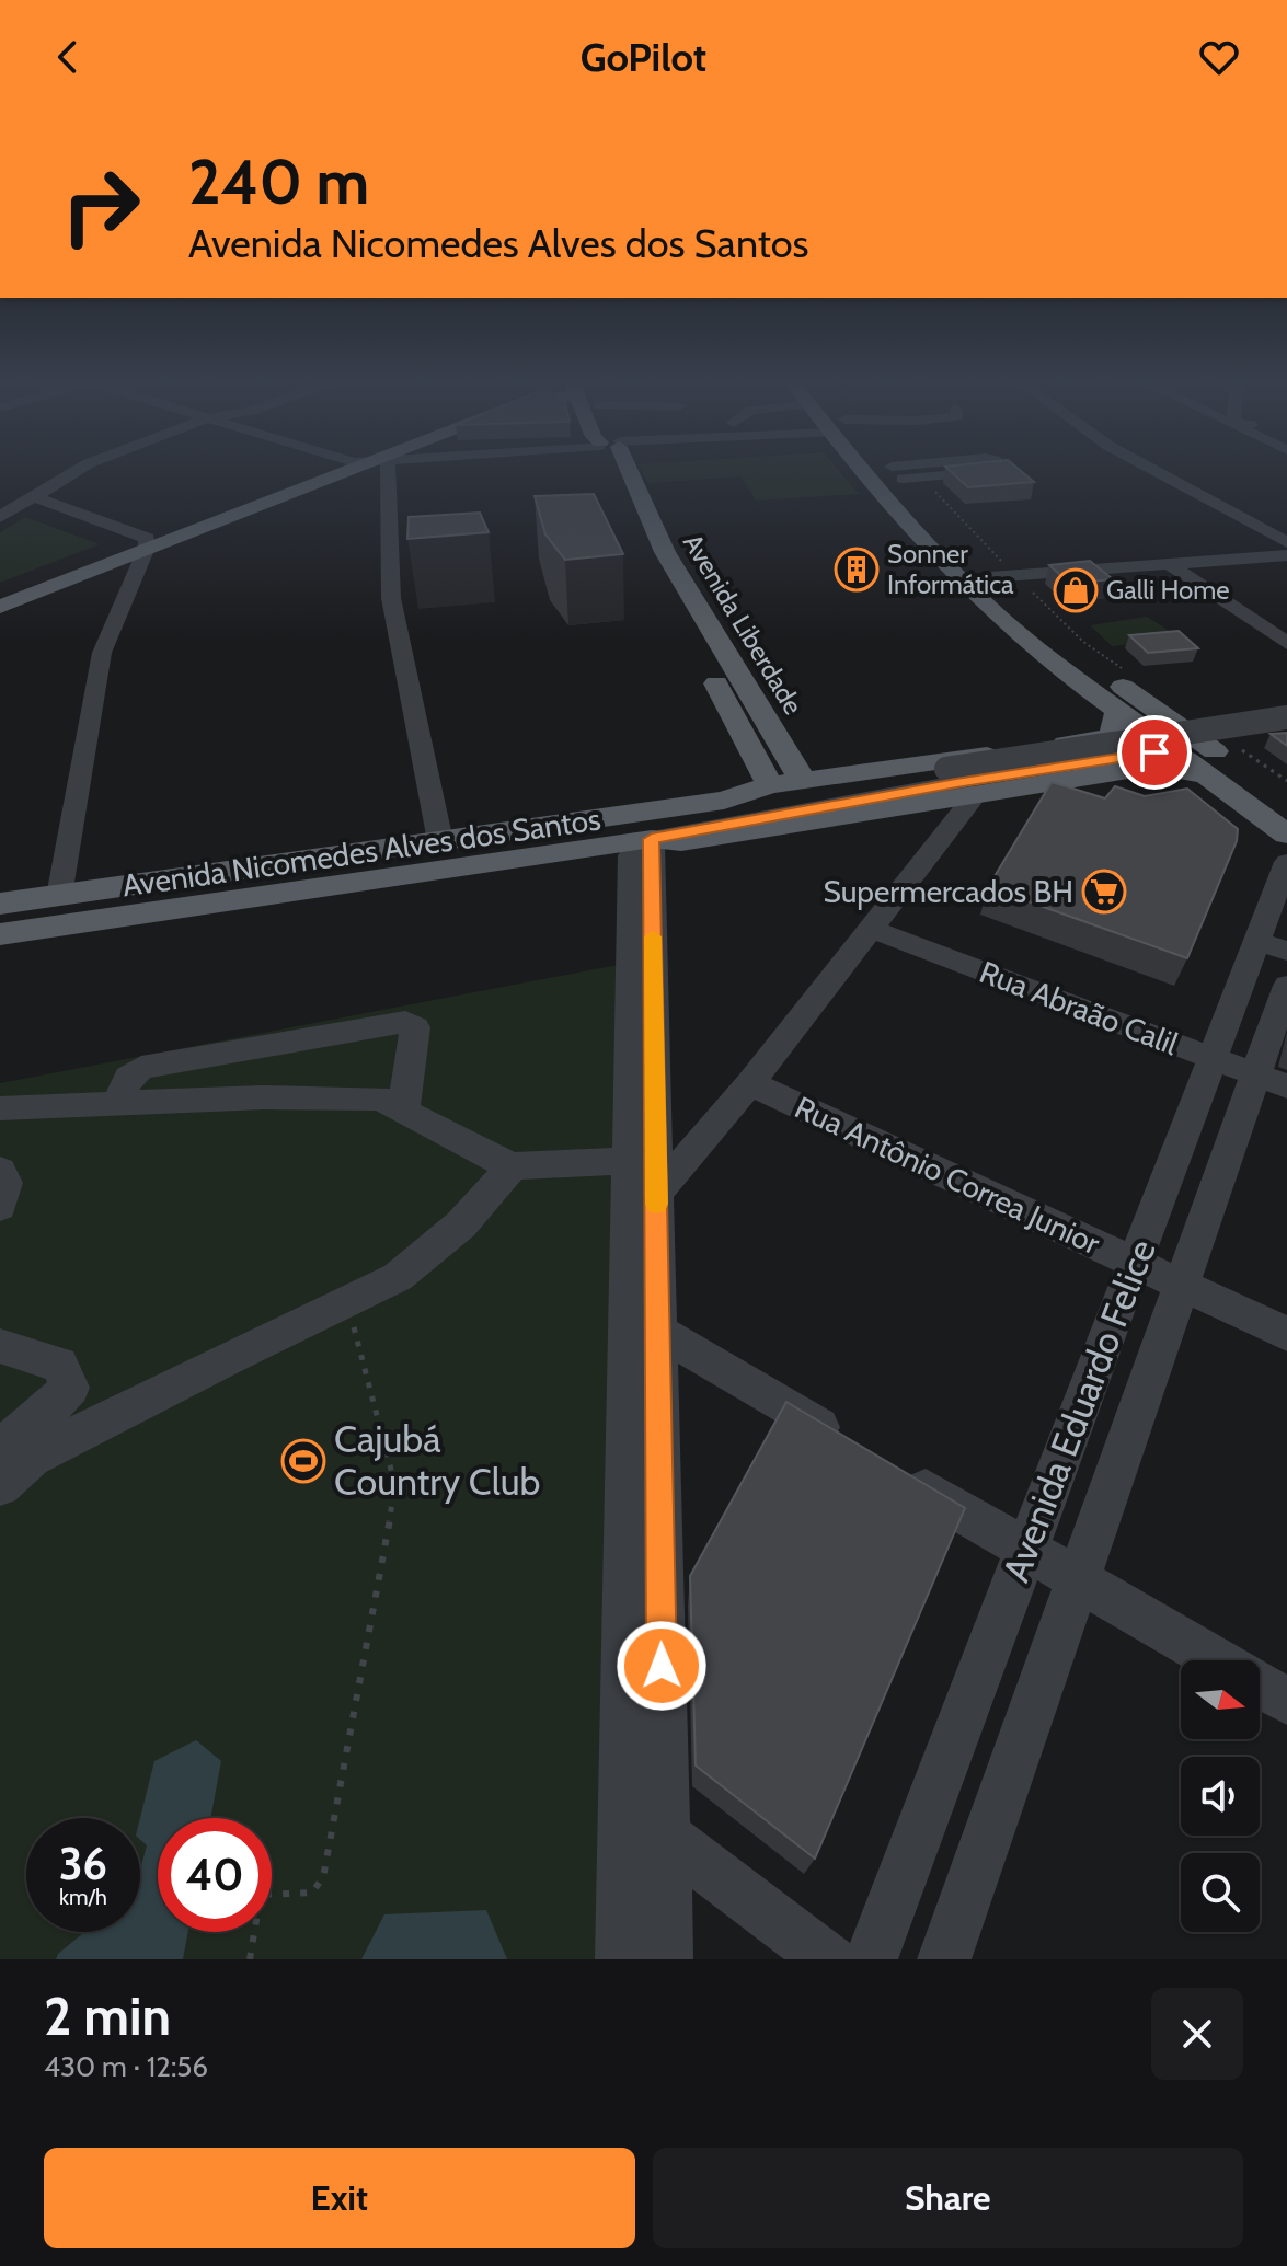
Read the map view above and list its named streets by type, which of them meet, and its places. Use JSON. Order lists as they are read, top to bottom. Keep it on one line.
{"streets":{"main road":["Avenida Liberdade","Avenida Nicomedes Alves dos Santos"],"street":["Rua Abraão Calil","Rua Antônio Correa Junior","Avenida Eduardo Felice"]},"crossings":[["Avenida Liberdade","Avenida Nicomedes Alves dos Santos"],["Rua Abraão Calil","Avenida Eduardo Felice"],["Rua Antônio Correa Junior","Avenida Eduardo Felice"]],"places":{"building":["Sonner Informática"],"shop":["Galli Home"],"supermarket":["Supermercados BH"],"sports":["Cajubá Country Club"]},"north":"right","page":{"header":"GoPilot","turn":["240 m","Avenida Nicomedes Alves dos Santos"],"speed":"36 km/h","limit":"40","heading":["2 min","430 m · 12:56"],"buttons":["Exit","Share"]}}
